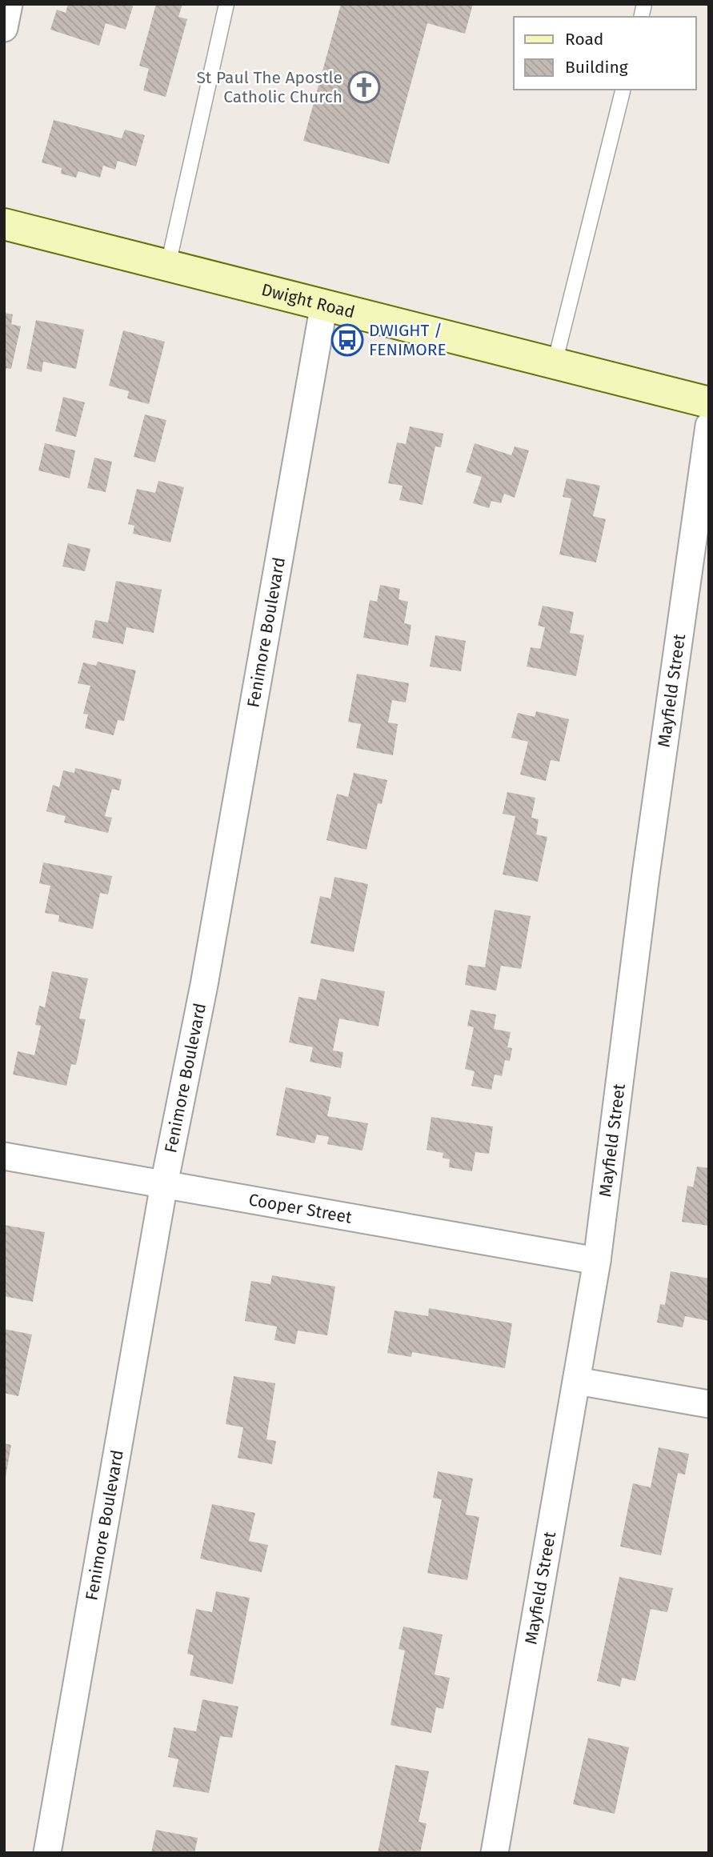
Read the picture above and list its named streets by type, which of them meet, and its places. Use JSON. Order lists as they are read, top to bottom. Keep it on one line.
{"streets":{"main road":["Dwight Road"],"street":["Fenimore Boulevard","Mayfield Street","Cooper Street"]},"crossings":[["Dwight Road","Fenimore Boulevard"],["Fenimore Boulevard","Cooper Street"],["Mayfield Street","Cooper Street"]],"places":{"church":["St Paul The Apostle Catholic Church"],"bus stop":["DWIGHT / FENIMORE"]},"legend":["Road","Building"]}
